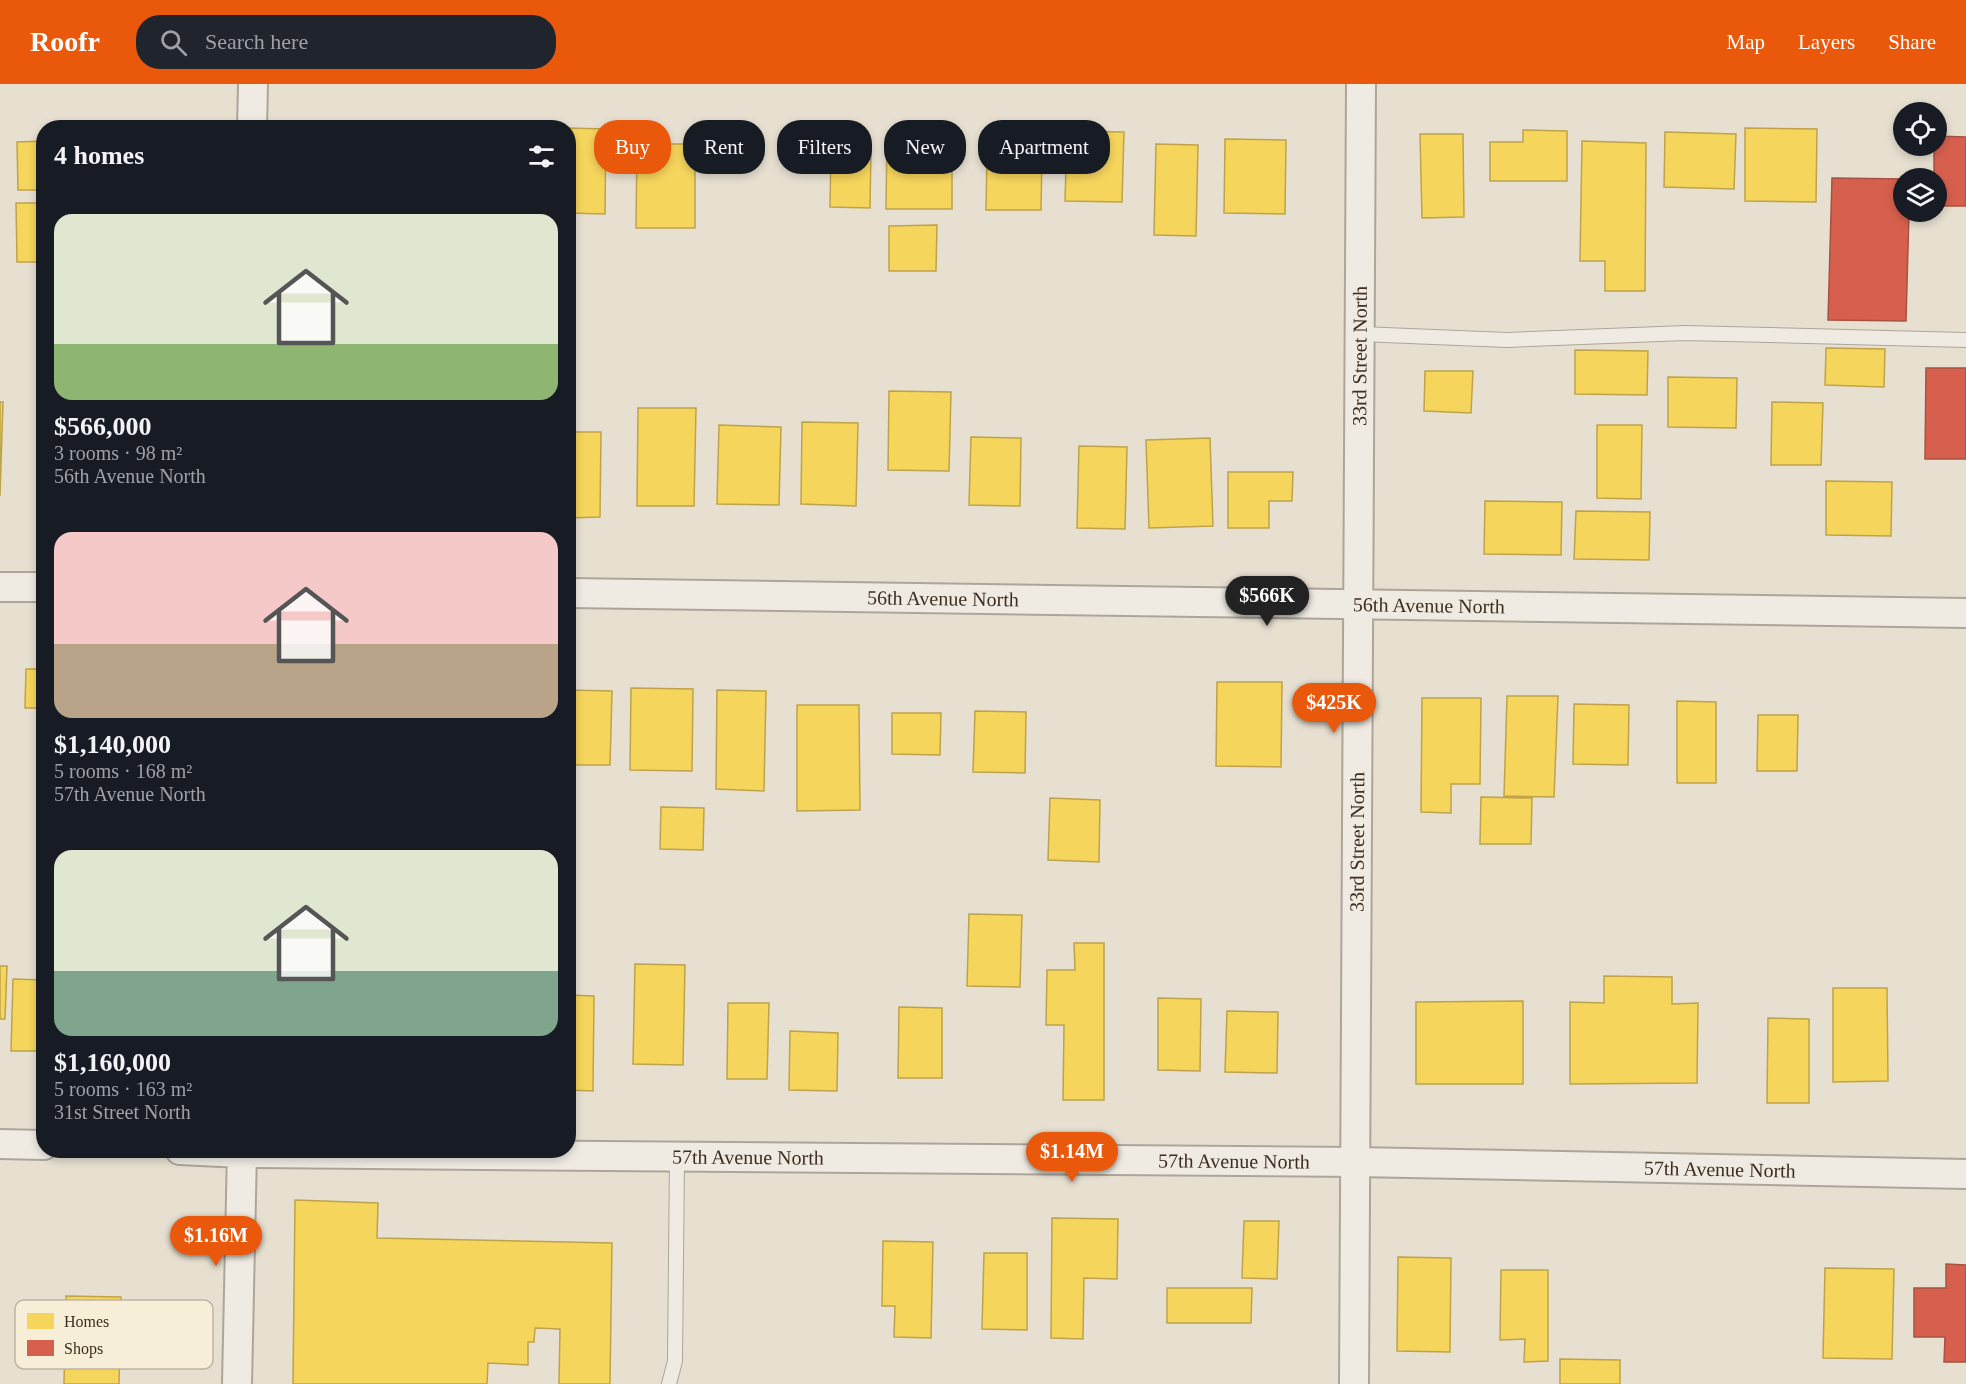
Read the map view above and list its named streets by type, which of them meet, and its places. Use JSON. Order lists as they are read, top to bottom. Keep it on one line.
{"streets":{"street":["33rd Street North","56th Avenue North","57th Avenue North"]},"crossings":[["33rd Street North","56th Avenue North"],["33rd Street North","57th Avenue North"]],"legend":["Homes","Shops"],"page":{"header":"Roofr","search":"Search here","nav":["Map","Layers","Share"],"chip":["Buy","Rent","Filters","New","Apartment"],"heading":"4 homes","list":[{"name":"$566,000","note":"3 rooms · 98 m² · 56th Avenue North"},{"name":"$1,140,000","note":"5 rooms · 168 m² · 57th Avenue North"},{"name":"$1,160,000","note":"5 rooms · 163 m² · 31st Street North"}],"price":["$566K","$425K","$1.14M","$1.16M"]}}
